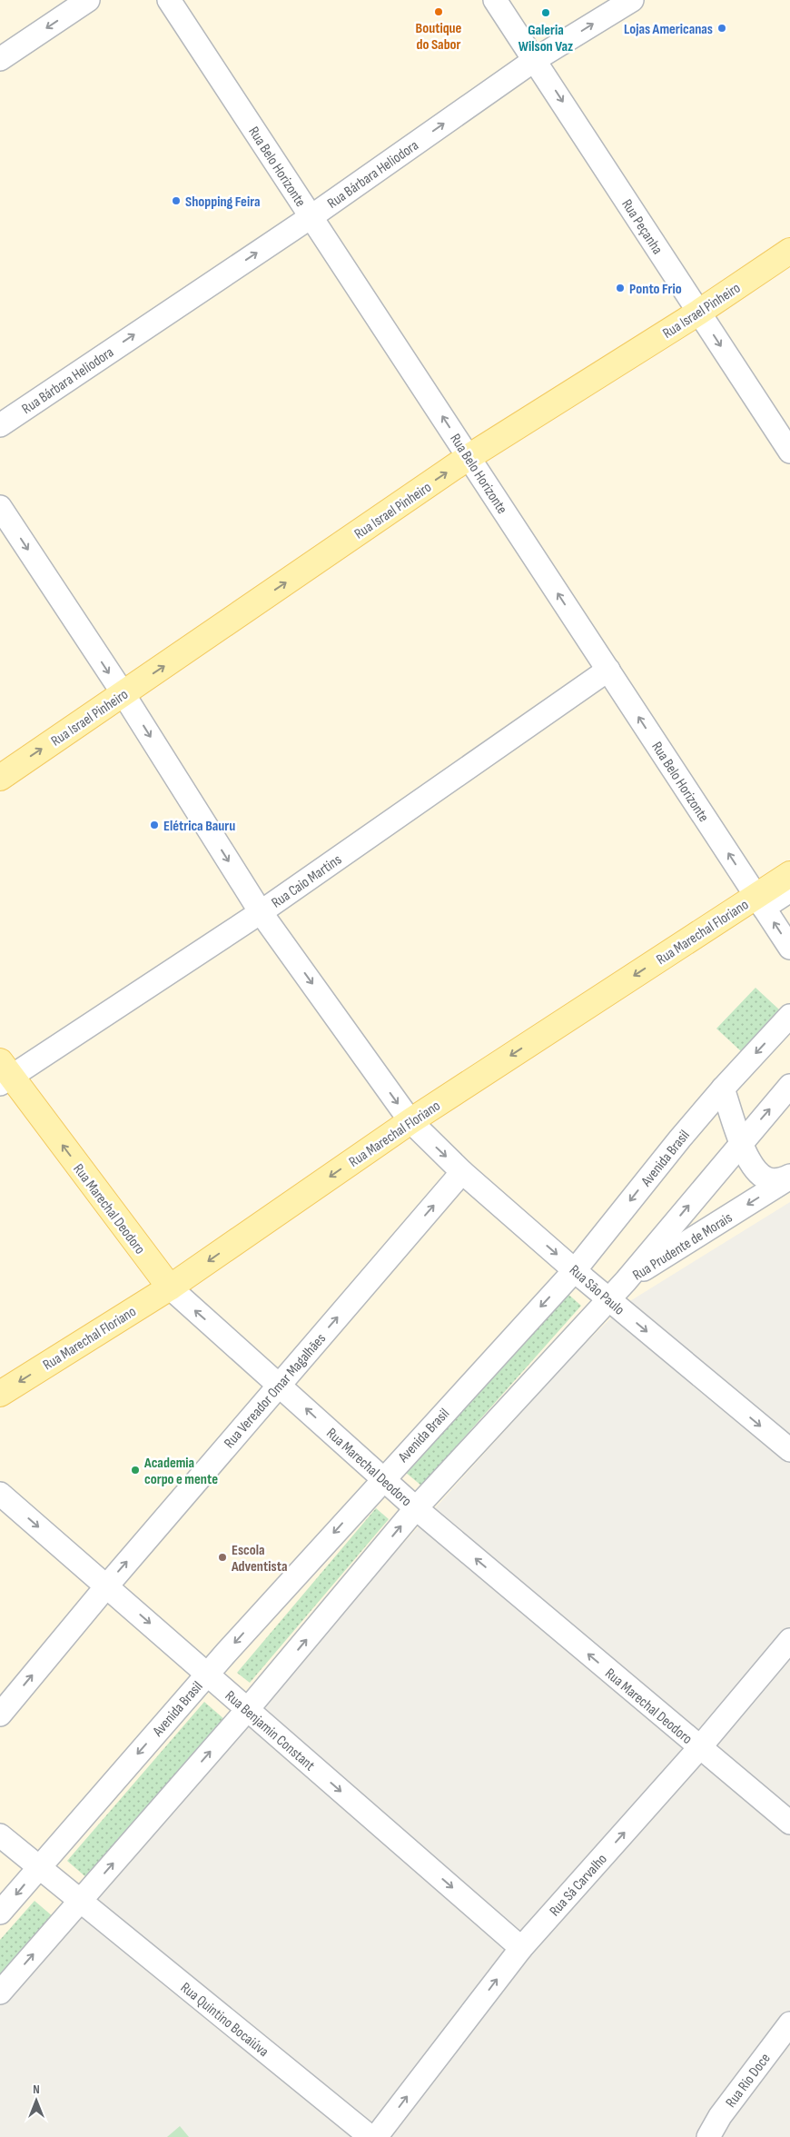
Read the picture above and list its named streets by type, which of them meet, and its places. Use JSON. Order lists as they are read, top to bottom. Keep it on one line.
{"streets":{"main road":["Rua Israel Pinheiro","Rua Marechal Floriano","Rua Marechal Deodoro"],"street":["Rua Belo Horizonte","Rua Bárbara Heliodora","Rua Peçanha","Rua Caio Martins","Avenida Brasil","Rua Prudente de Morais","Rua São Paulo","Rua Vereador Omar Magalhães","Rua Benjamin Constant","Rua Sá Carvalho","Rua Quintino Bocaiúva","Rua Rio Doce"]},"crossings":[["Rua Belo Horizonte","Rua Bárbara Heliodora"],["Rua Belo Horizonte","Rua Israel Pinheiro"],["Rua Belo Horizonte","Rua Caio Martins"],["Rua Belo Horizonte","Rua Marechal Floriano"],["Rua Bárbara Heliodora","Rua Peçanha"],["Rua Peçanha","Rua Israel Pinheiro"],["Rua Israel Pinheiro","Rua São Paulo"],["Rua Caio Martins","Rua Marechal Deodoro"],["Rua Caio Martins","Rua São Paulo"],["Rua Marechal Floriano","Rua Marechal Deodoro"],["Rua Marechal Floriano","Rua São Paulo"],["Avenida Brasil","Rua Marechal Deodoro"],["Avenida Brasil","Rua Prudente de Morais"],["Avenida Brasil","Rua São Paulo"],["Avenida Brasil","Rua Benjamin Constant"],["Avenida Brasil","Rua Quintino Bocaiúva"],["Rua Marechal Deodoro","Rua Vereador Omar Magalhães"],["Rua Marechal Deodoro","Rua Sá Carvalho"],["Rua Prudente de Morais","Rua São Paulo"],["Rua São Paulo","Rua Vereador Omar Magalhães"],["Rua Vereador Omar Magalhães","Rua Benjamin Constant"],["Rua Benjamin Constant","Rua Sá Carvalho"]],"one_way":["Rua Belo Horizonte","Rua Bárbara Heliodora","Rua Peçanha","Rua Israel Pinheiro","Rua Marechal Floriano","Rua Marechal Deodoro","Rua São Paulo","Rua Benjamin Constant","Rua Sá Carvalho"],"places":["Boutique do Sabor","Galeria Wilson Vaz","Lojas Americanas","Shopping Feira","Ponto Frio","Elétrica Bauru","Academia corpo e mente","Escola Adventista"],"north":"top"}
